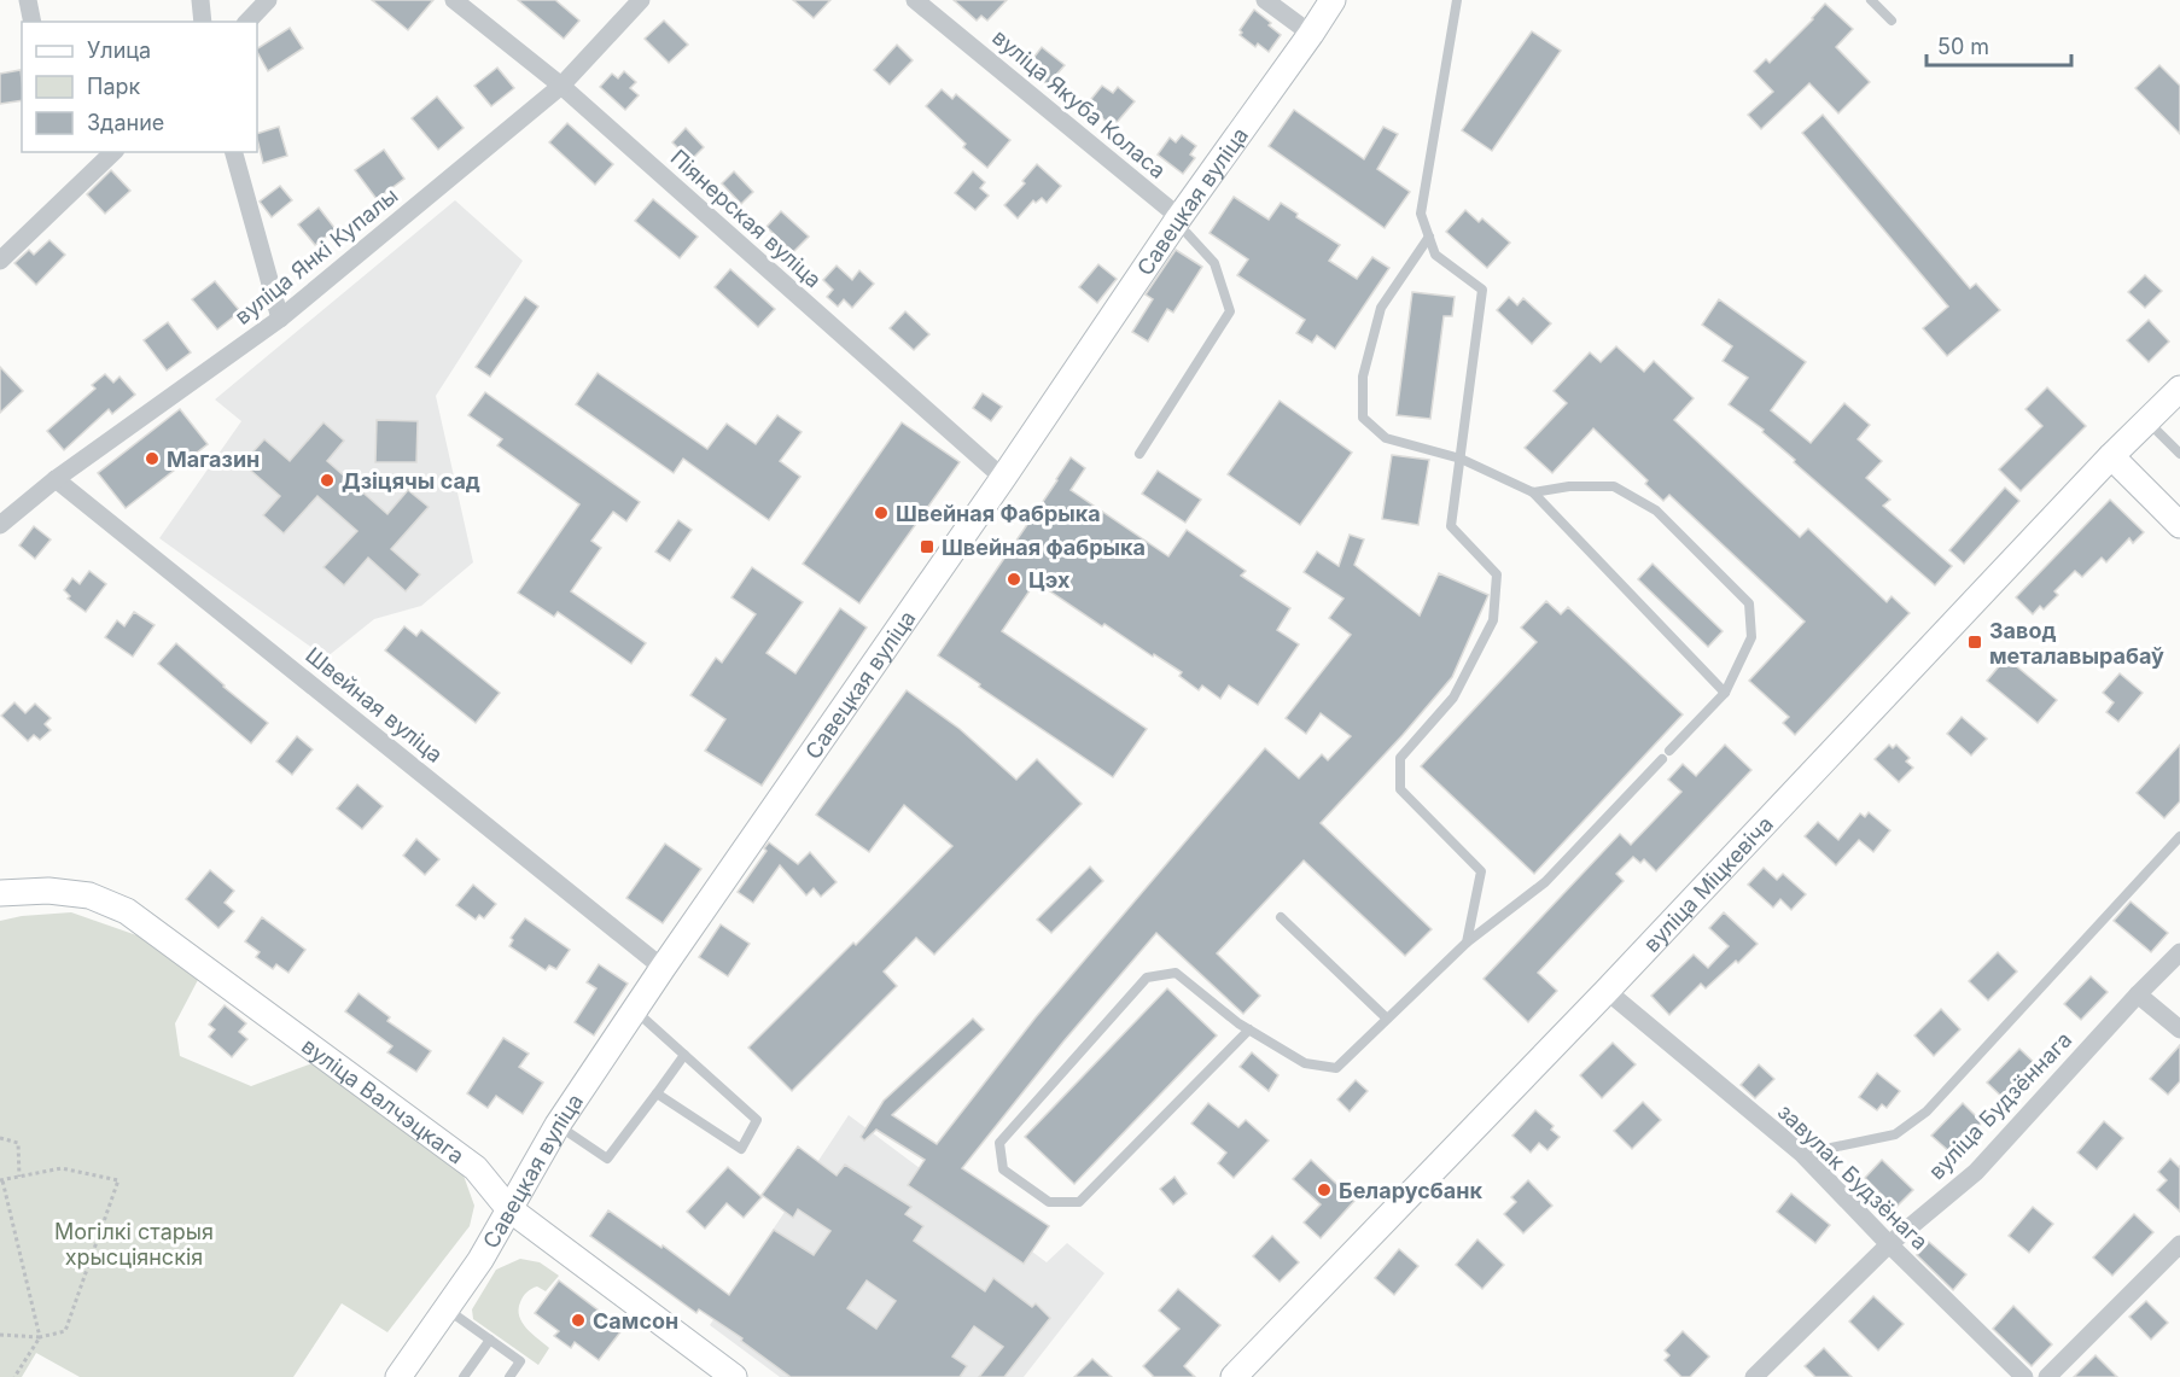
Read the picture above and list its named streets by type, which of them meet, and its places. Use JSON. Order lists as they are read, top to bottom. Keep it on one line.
{"streets":{"street":["вуліца Якуба Коласа","Савецкая вуліца","Піянерская вуліца","вуліца Янкі Купалы","Швейная вуліца","вуліца Міцкевіча","вуліца Валчэцкага","вуліца Будзённага","завулак Будзёнага"]},"crossings":[["вуліца Якуба Коласа","Савецкая вуліца"],["Савецкая вуліца","Піянерская вуліца"],["Савецкая вуліца","Швейная вуліца"],["Савецкая вуліца","вуліца Валчэцкага"],["Піянерская вуліца","вуліца Янкі Купалы"],["вуліца Янкі Купалы","Швейная вуліца"],["вуліца Міцкевіча","завулак Будзёнага"],["вуліца Будзённага","завулак Будзёнага"]],"parks":["Могілкі старыя хрысціянскія"],"places":{"other":["Магазин","Дзіцячы сад","Швейная Фабрыка","Цэх","Беларусбанк","Самсон"],"transit":["Швейная фабрыка","Завод металавырабаў"]},"legend":["Улица","Парк","Здание"],"scale_bar":"50 m"}
